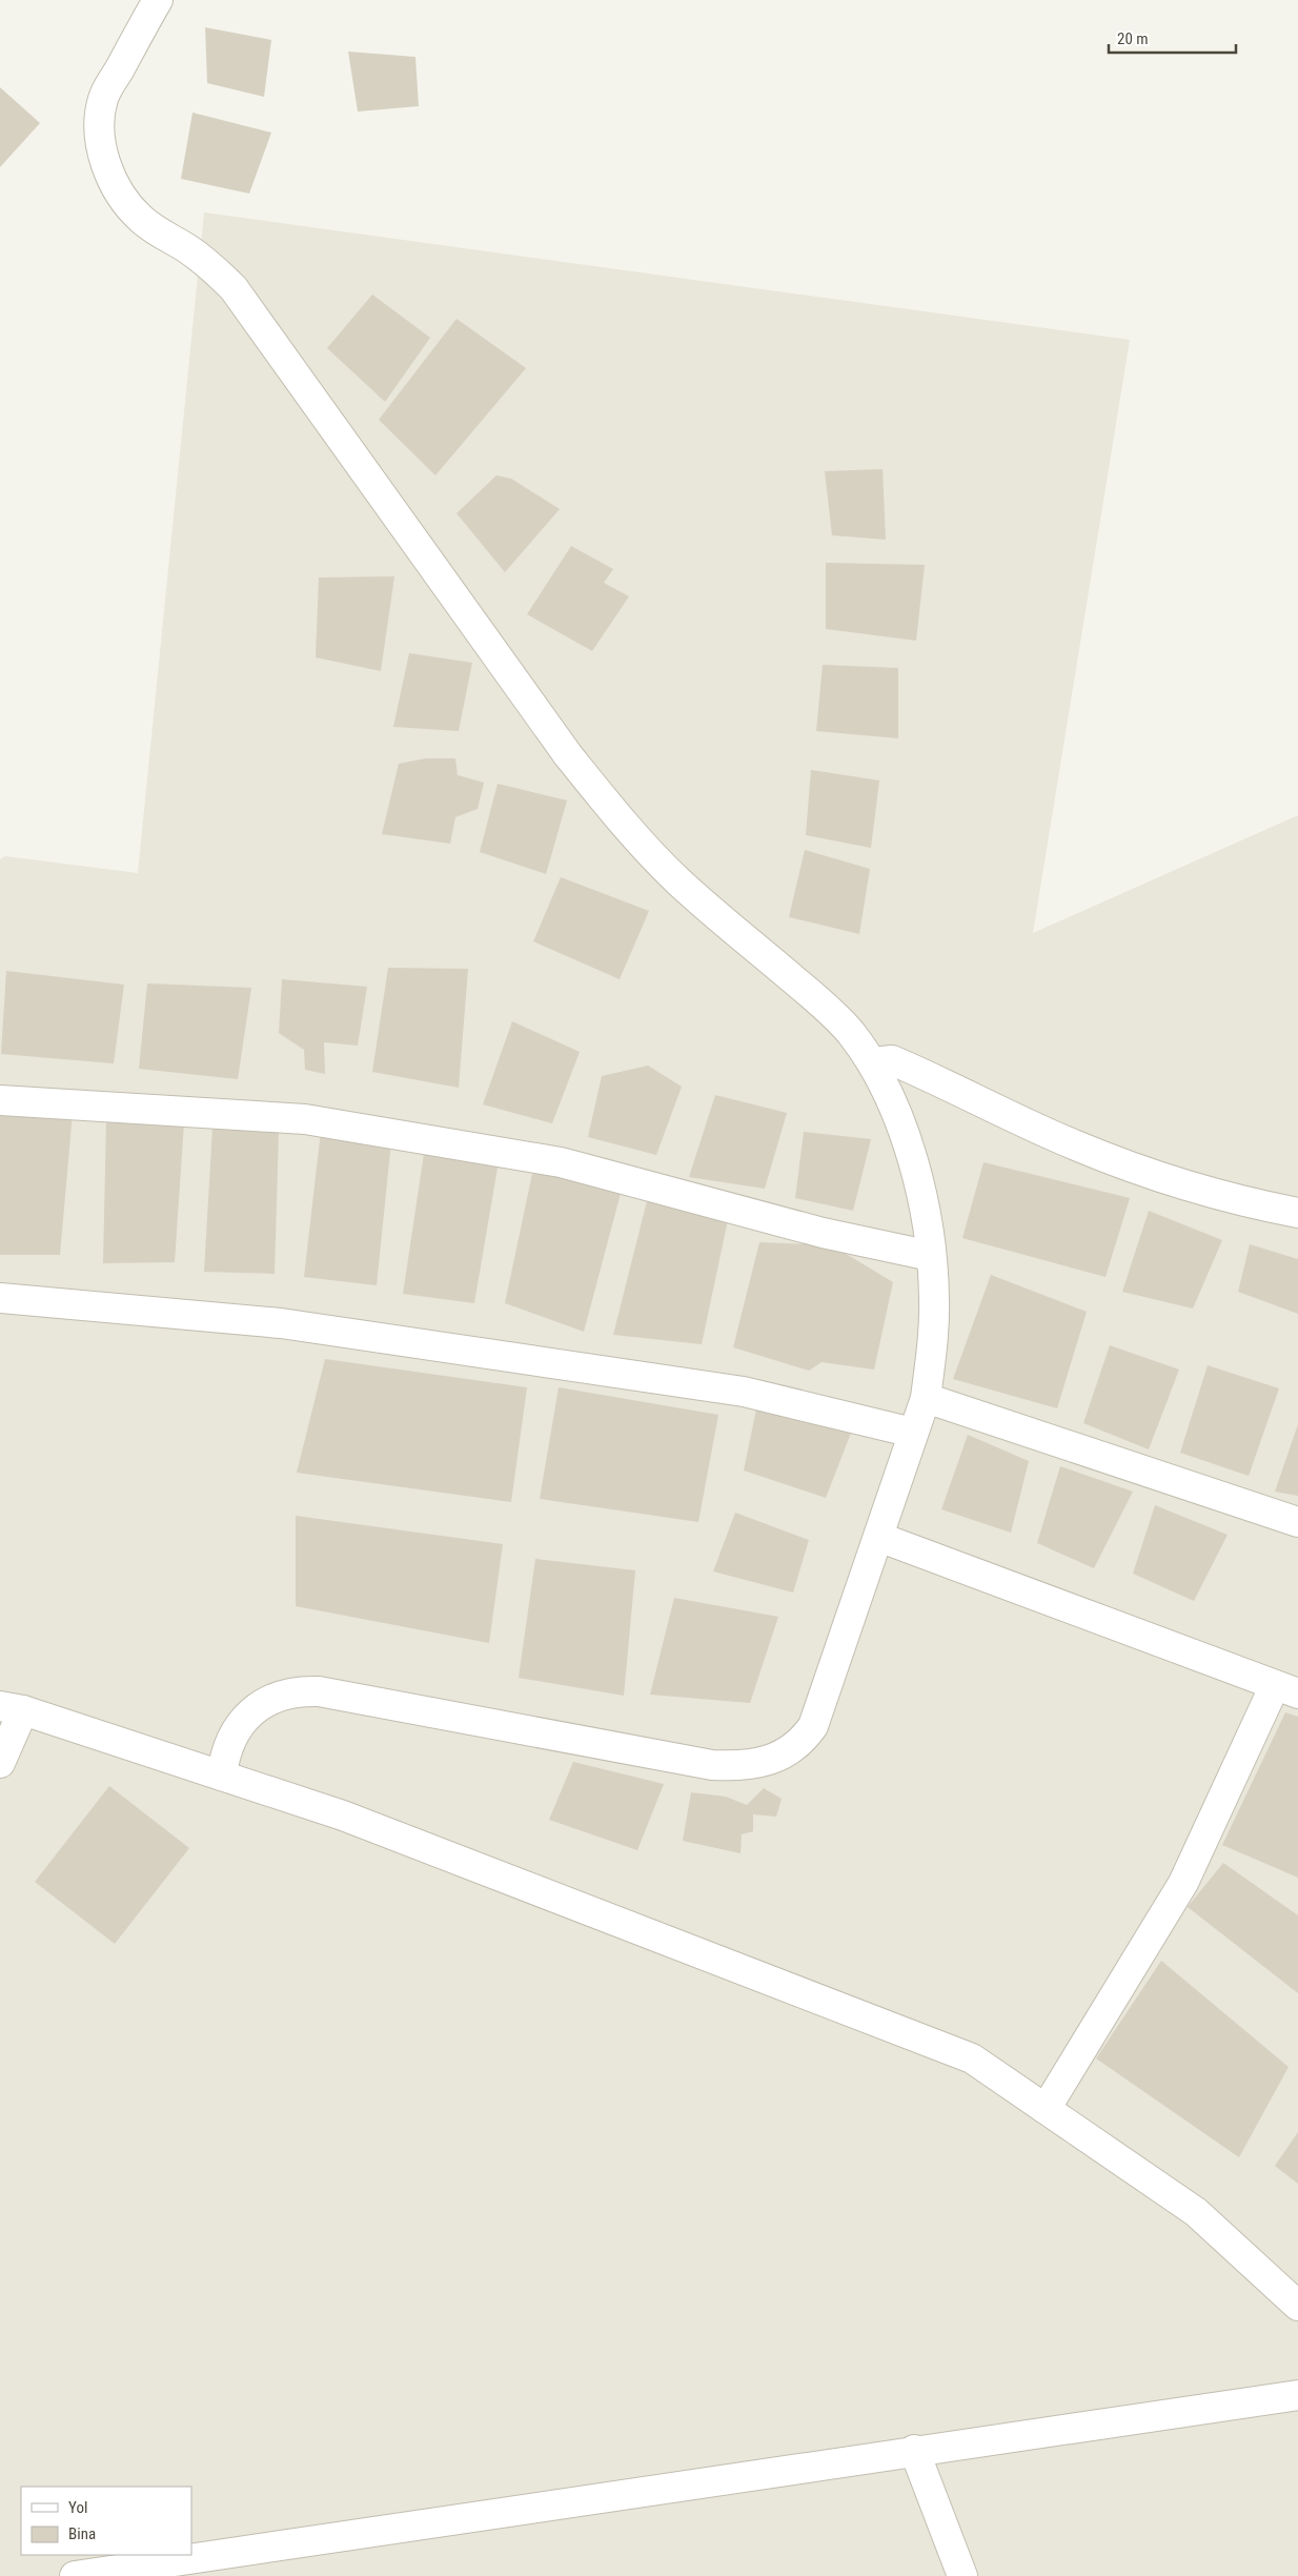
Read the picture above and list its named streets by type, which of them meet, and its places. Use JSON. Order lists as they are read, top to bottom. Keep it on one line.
{"legend":["Yol","Bina"],"scale_bar":"20 m"}
